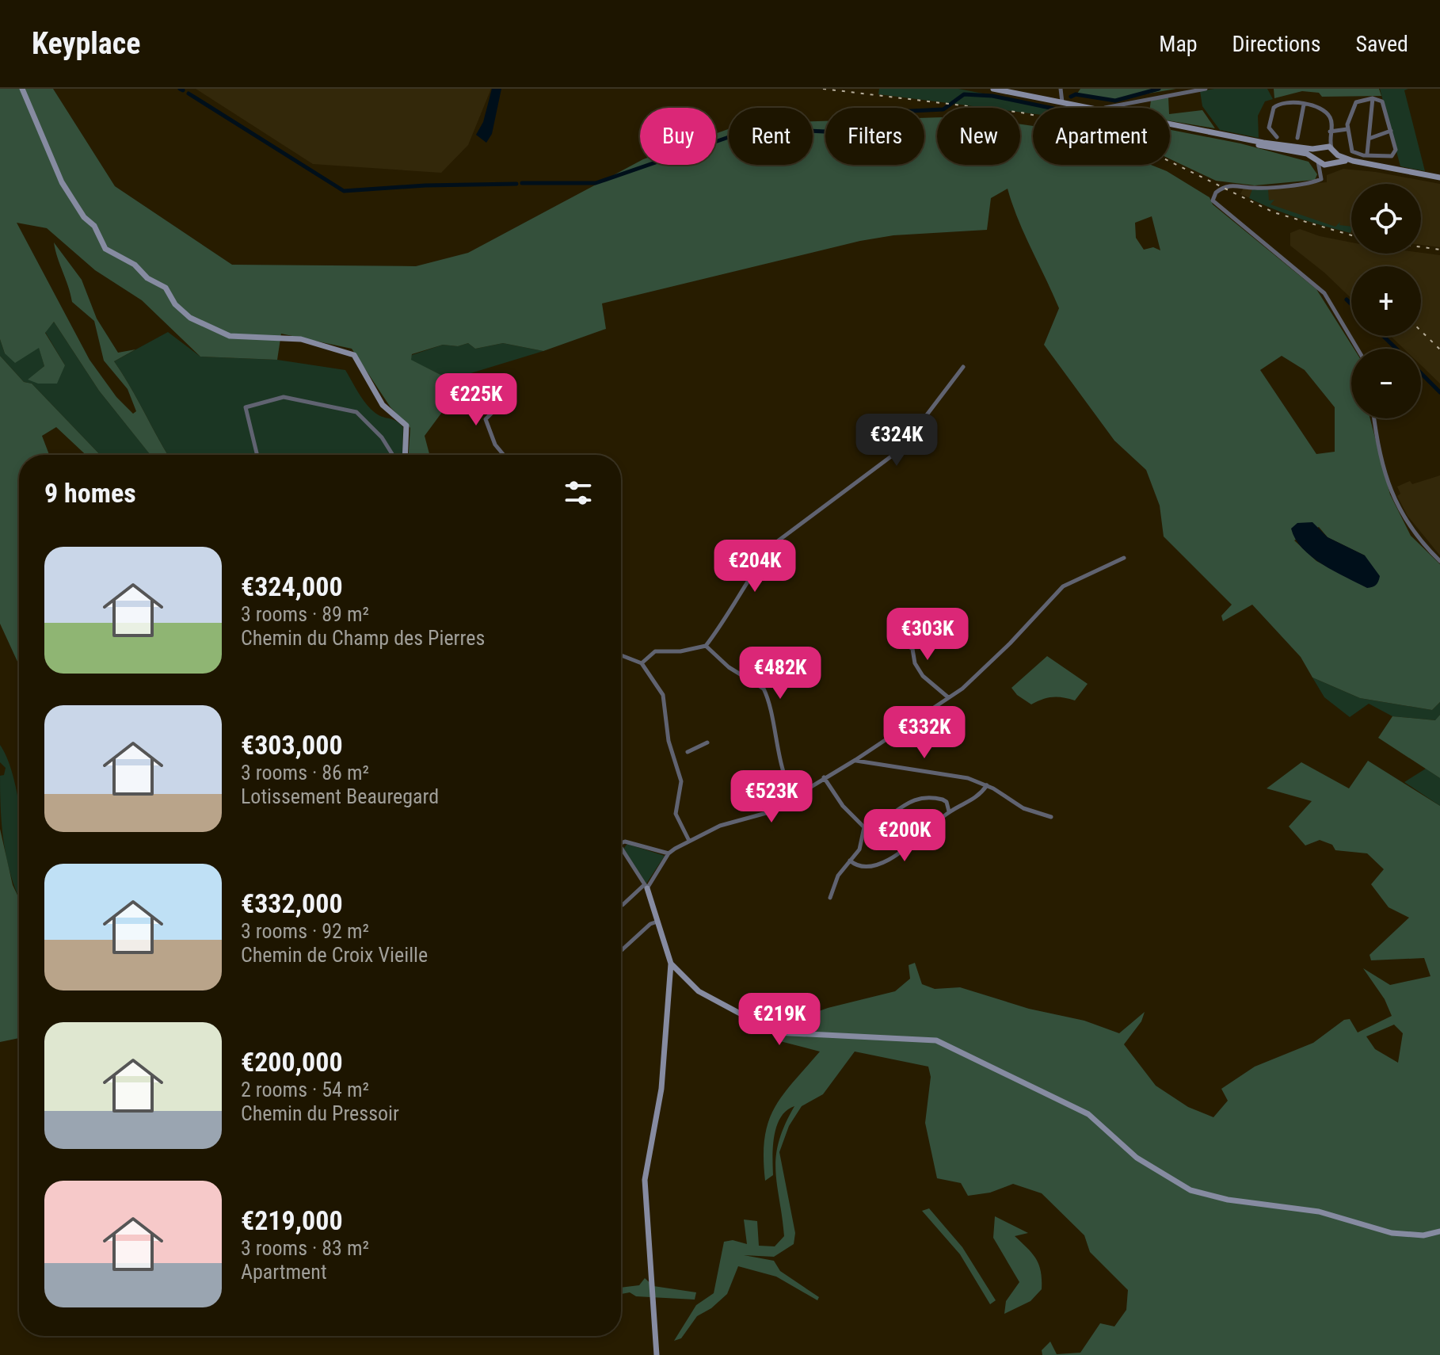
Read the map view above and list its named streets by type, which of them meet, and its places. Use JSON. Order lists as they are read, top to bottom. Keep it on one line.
{"page":{"header":"Keyplace","nav":["Map","Directions","Saved"],"chip":["Buy","Rent","Filters","New","Apartment"],"map_buttons":["+","−"],"price":["€225K","€324K","€204K","€303K","€482K","€332K","€523K","€200K","€219K"],"heading":"9 homes","list":[{"name":"€324,000","note":"3 rooms · 89 m² · Chemin du Champ des Pierres"},{"name":"€303,000","note":"3 rooms · 86 m² · Lotissement Beauregard"},{"name":"€332,000","note":"3 rooms · 92 m² · Chemin de Croix Vieille"},{"name":"€200,000","note":"2 rooms · 54 m² · Chemin du Pressoir"},{"name":"€219,000","note":"3 rooms · 83 m² · Apartment"}]}}
